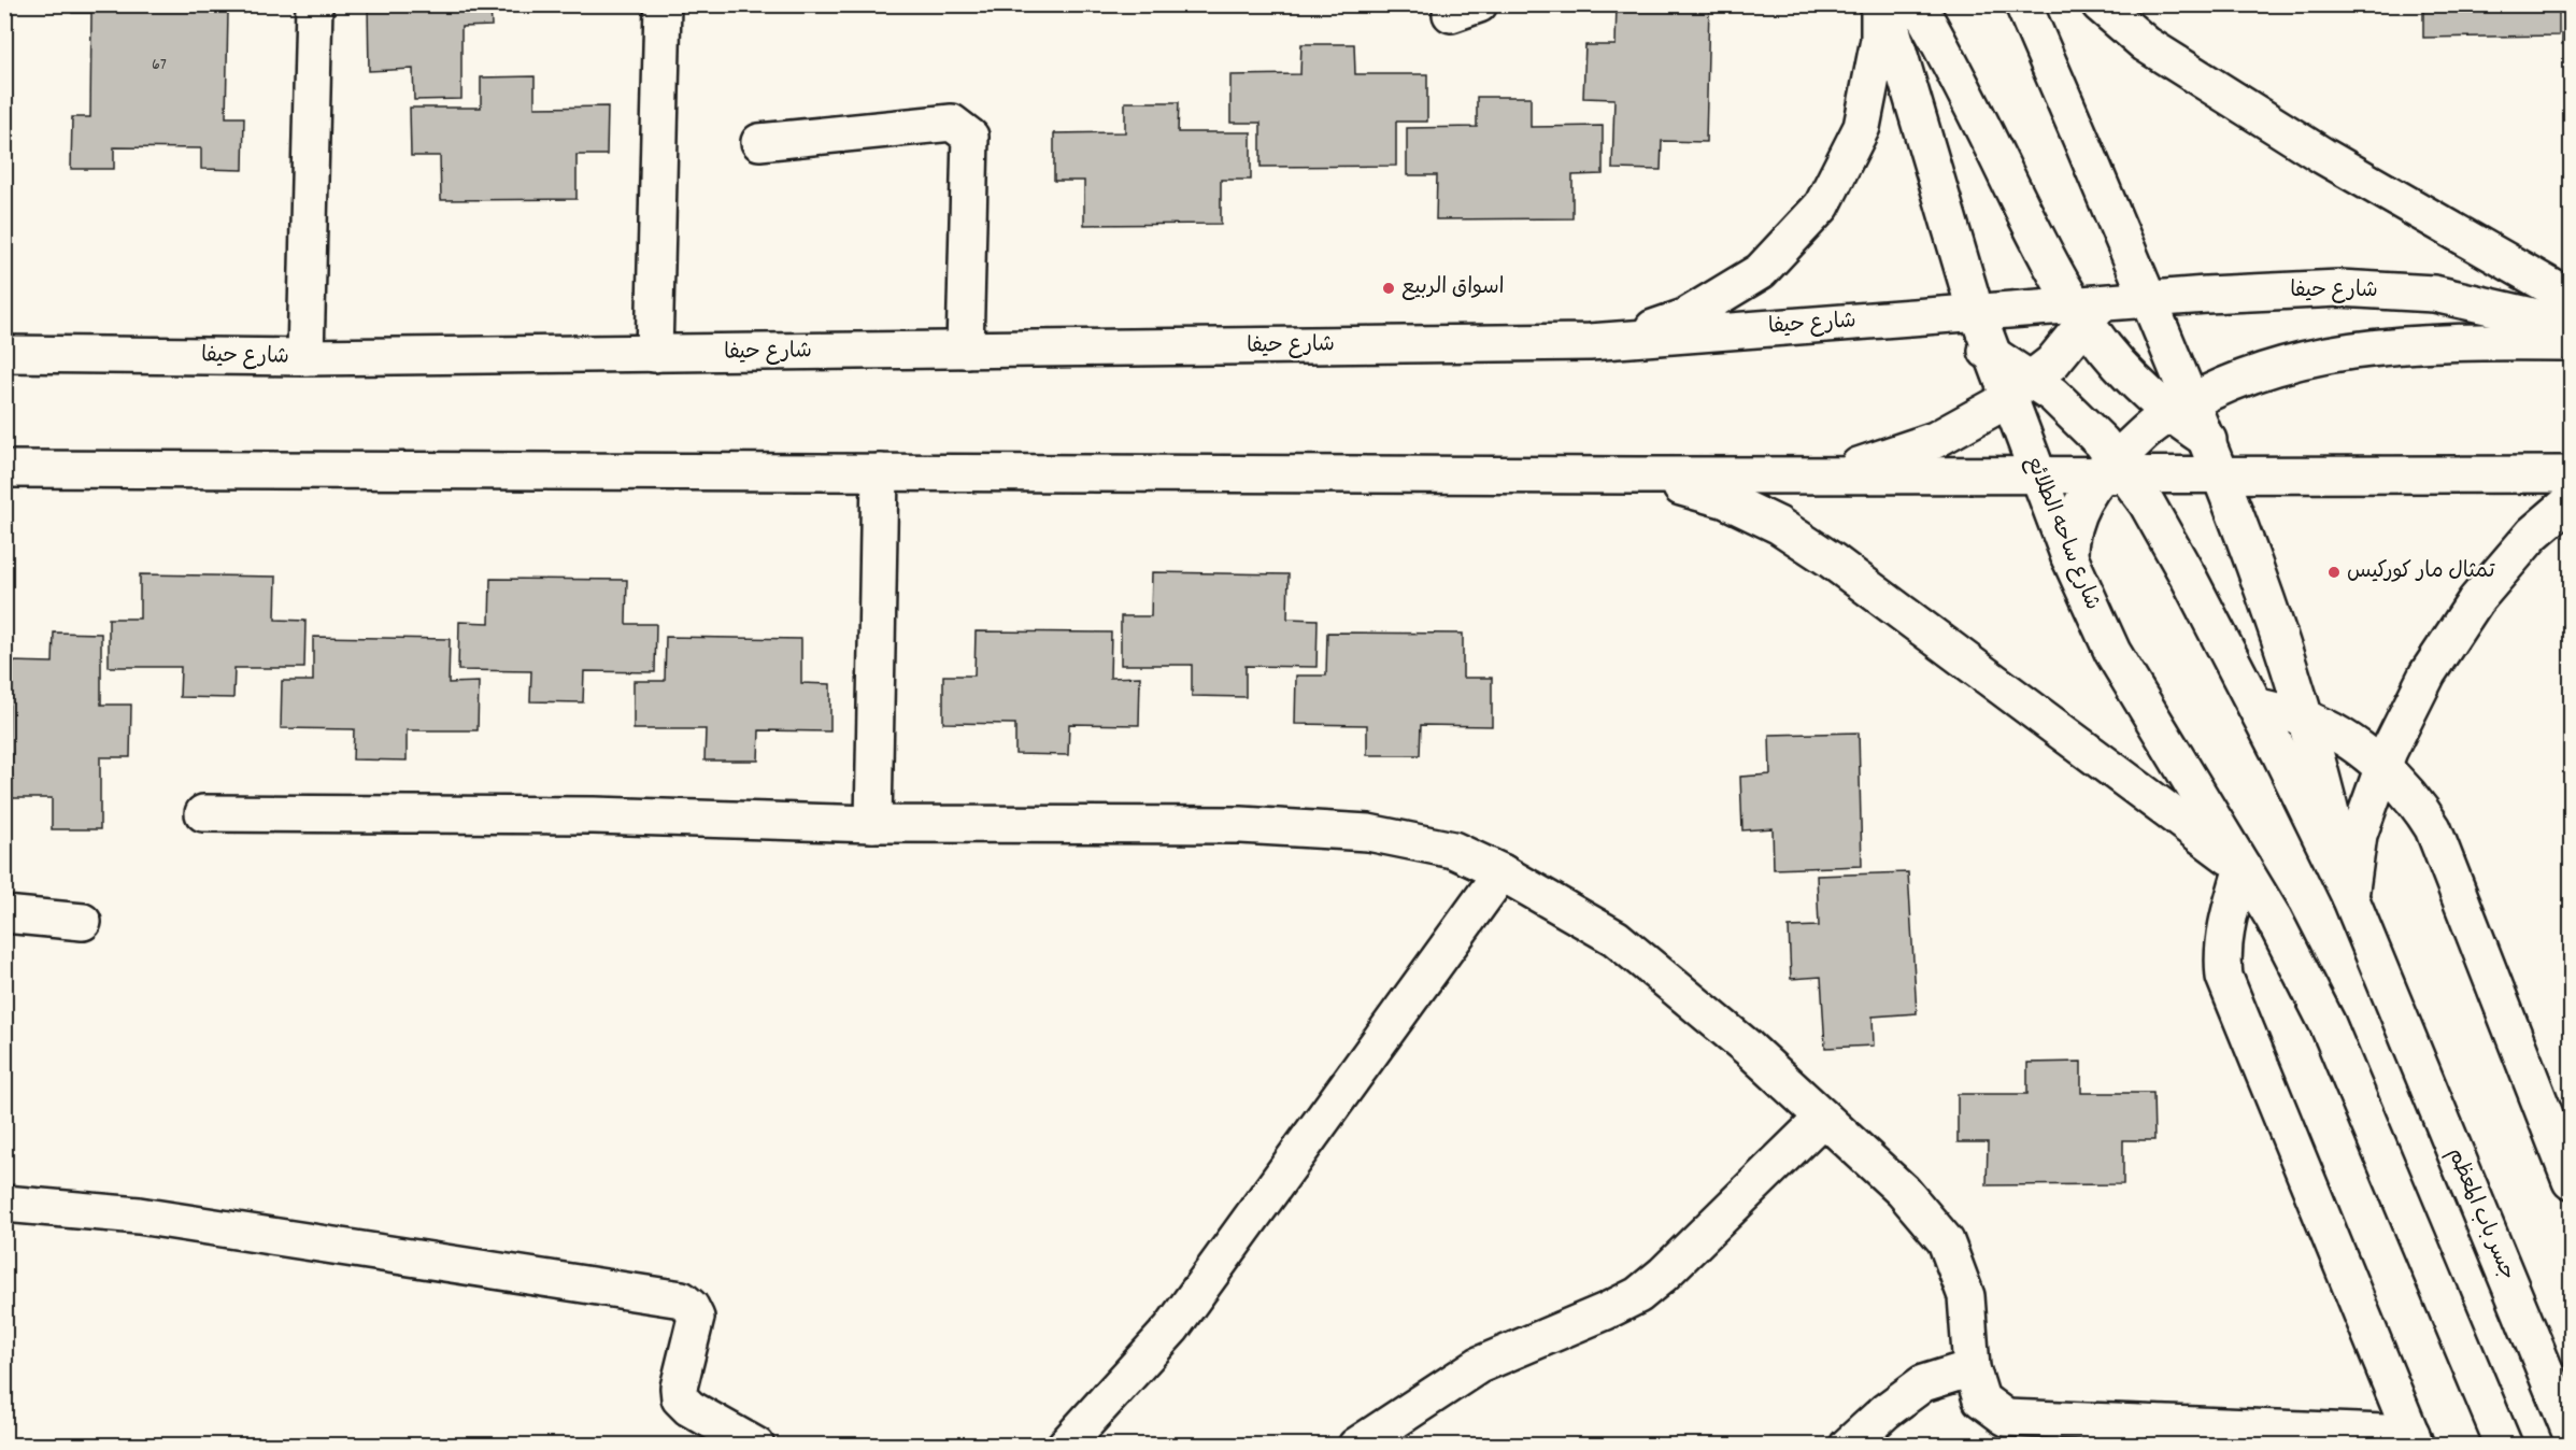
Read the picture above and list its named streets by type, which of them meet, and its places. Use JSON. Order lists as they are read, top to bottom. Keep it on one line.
{"streets":{"main road":["شارع حيفا","شارع ساحه الطلائع","جسر باب المعظم"]},"places":["اسواق الربيع","تمثال مار كوركيس"],"house_numbers":["67"]}
